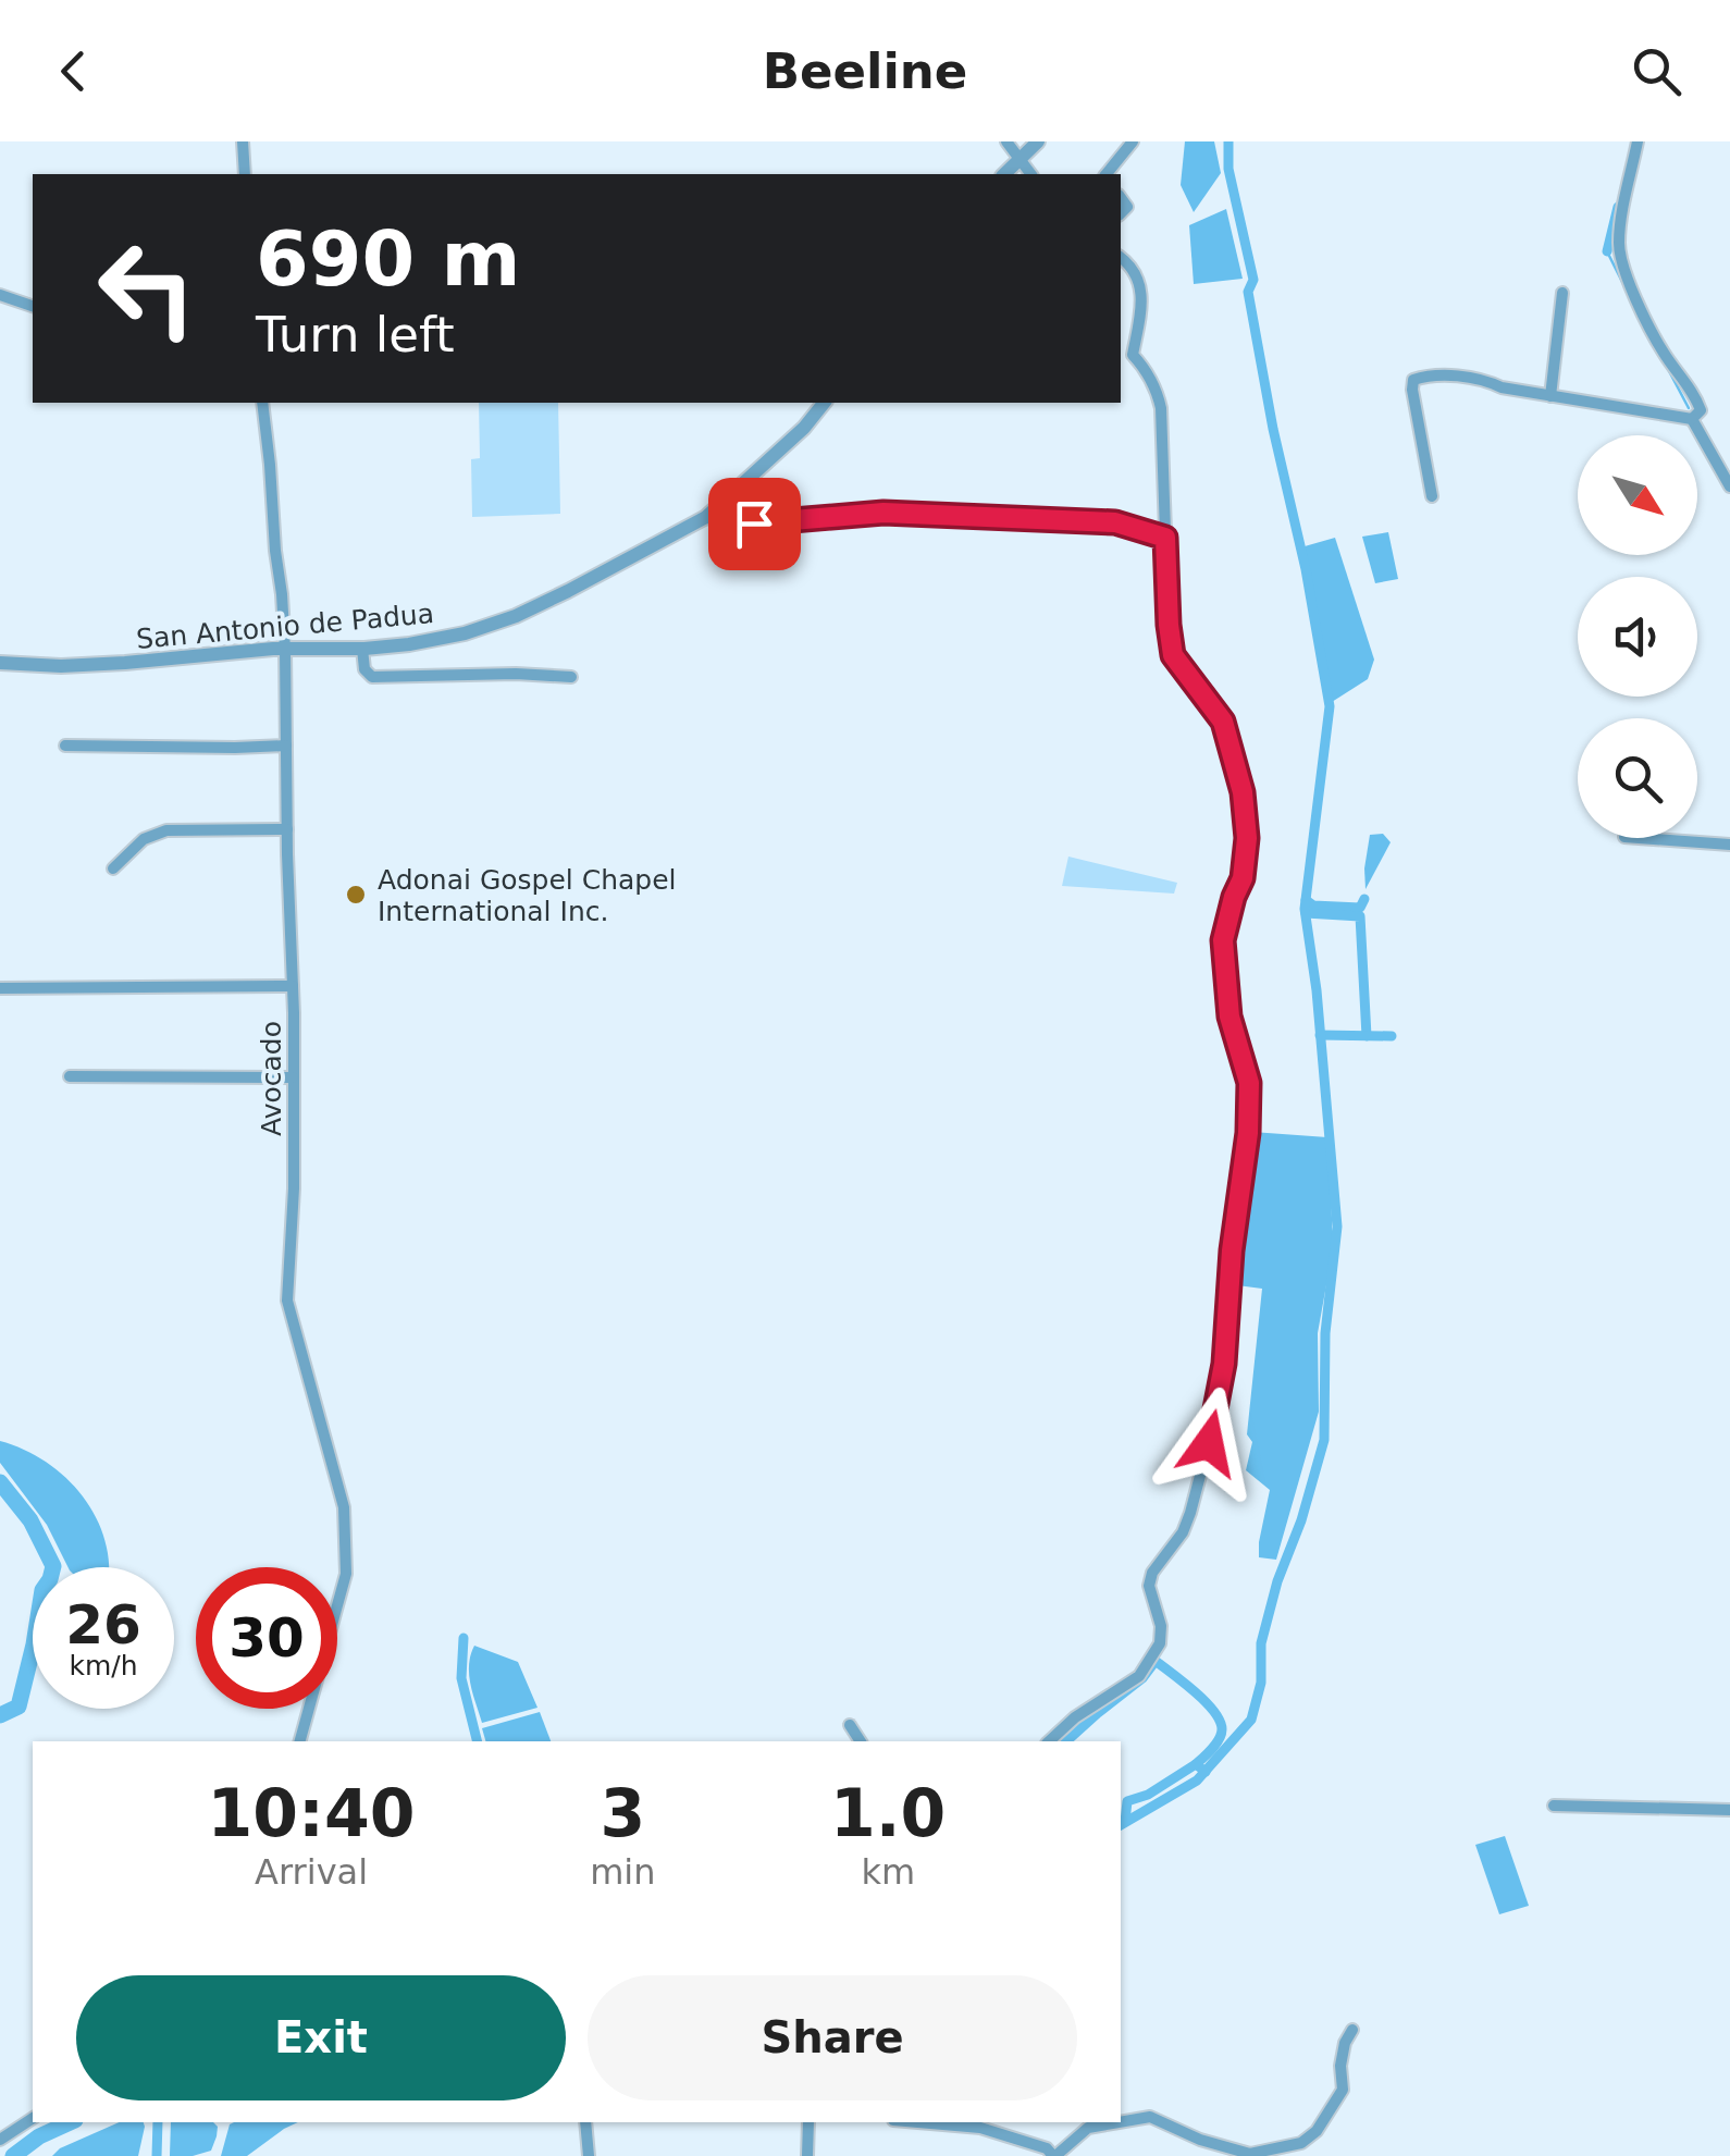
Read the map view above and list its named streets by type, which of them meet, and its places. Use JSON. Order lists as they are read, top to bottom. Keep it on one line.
{"streets":{"street":["San Antonio de Padua","Avocado"]},"crossings":[["San Antonio de Padua","Avocado"]],"places":["Adonai Gospel Chapel International Inc."],"north":"bottom right","page":{"header":"Beeline","turn":["690 m","Turn left"],"speed":"26 km/h","limit":"30","eta":["10:40","Arrival","3","min","1.0","km"],"buttons":["Exit","Share"]}}
